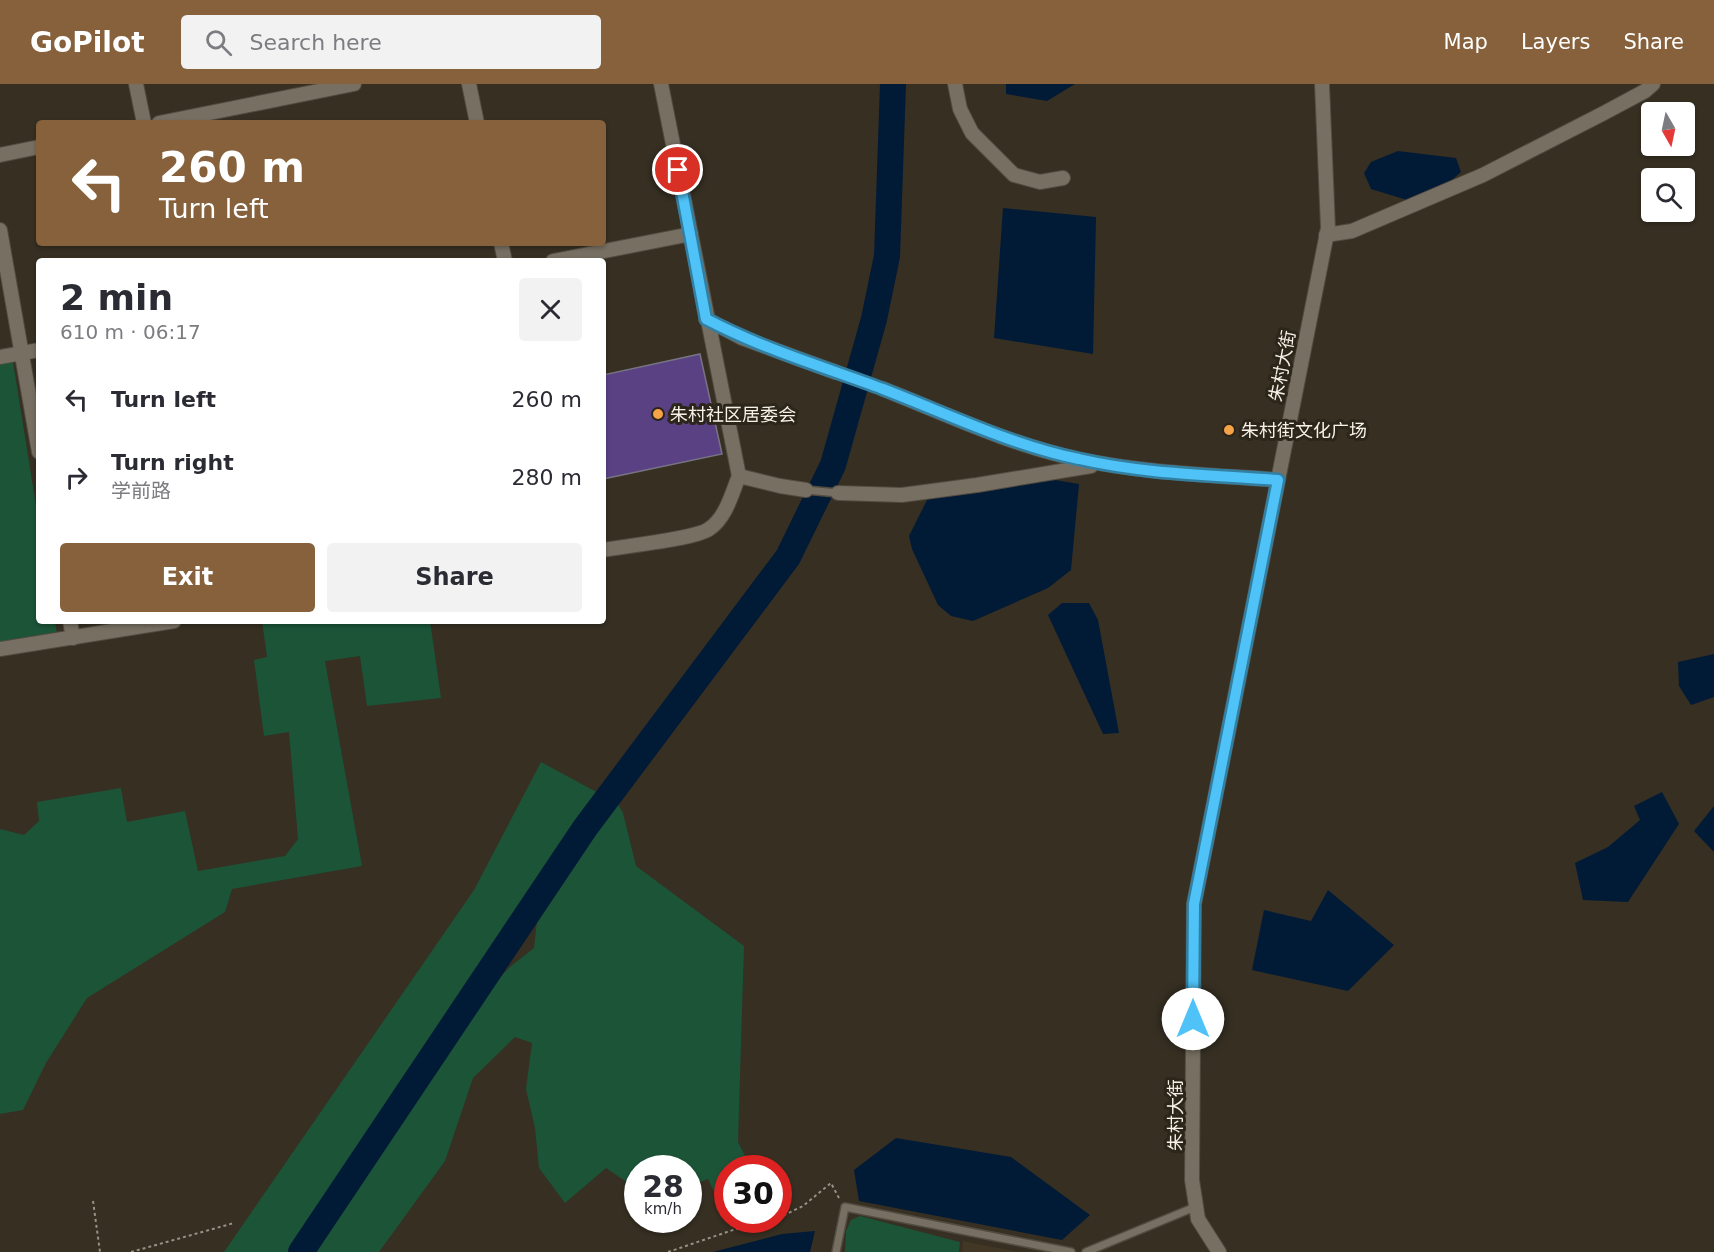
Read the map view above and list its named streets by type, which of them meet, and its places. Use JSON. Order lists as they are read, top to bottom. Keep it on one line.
{"streets":{"street":["朱村大街"]},"places":["朱村社区居委会","朱村街文化广场"],"north":"bottom","page":{"header":"GoPilot","search":"Search here","nav":["Map","Layers","Share"],"turn":["260 m","Turn left"],"heading":["2 min","610 m · 06:17"],"list":[{"name":"Turn left","value":"260 m"},{"name":"Turn right","note":"学前路","value":"280 m"}],"buttons":["Exit","Share"],"speed":"28 km/h","limit":"30"}}
